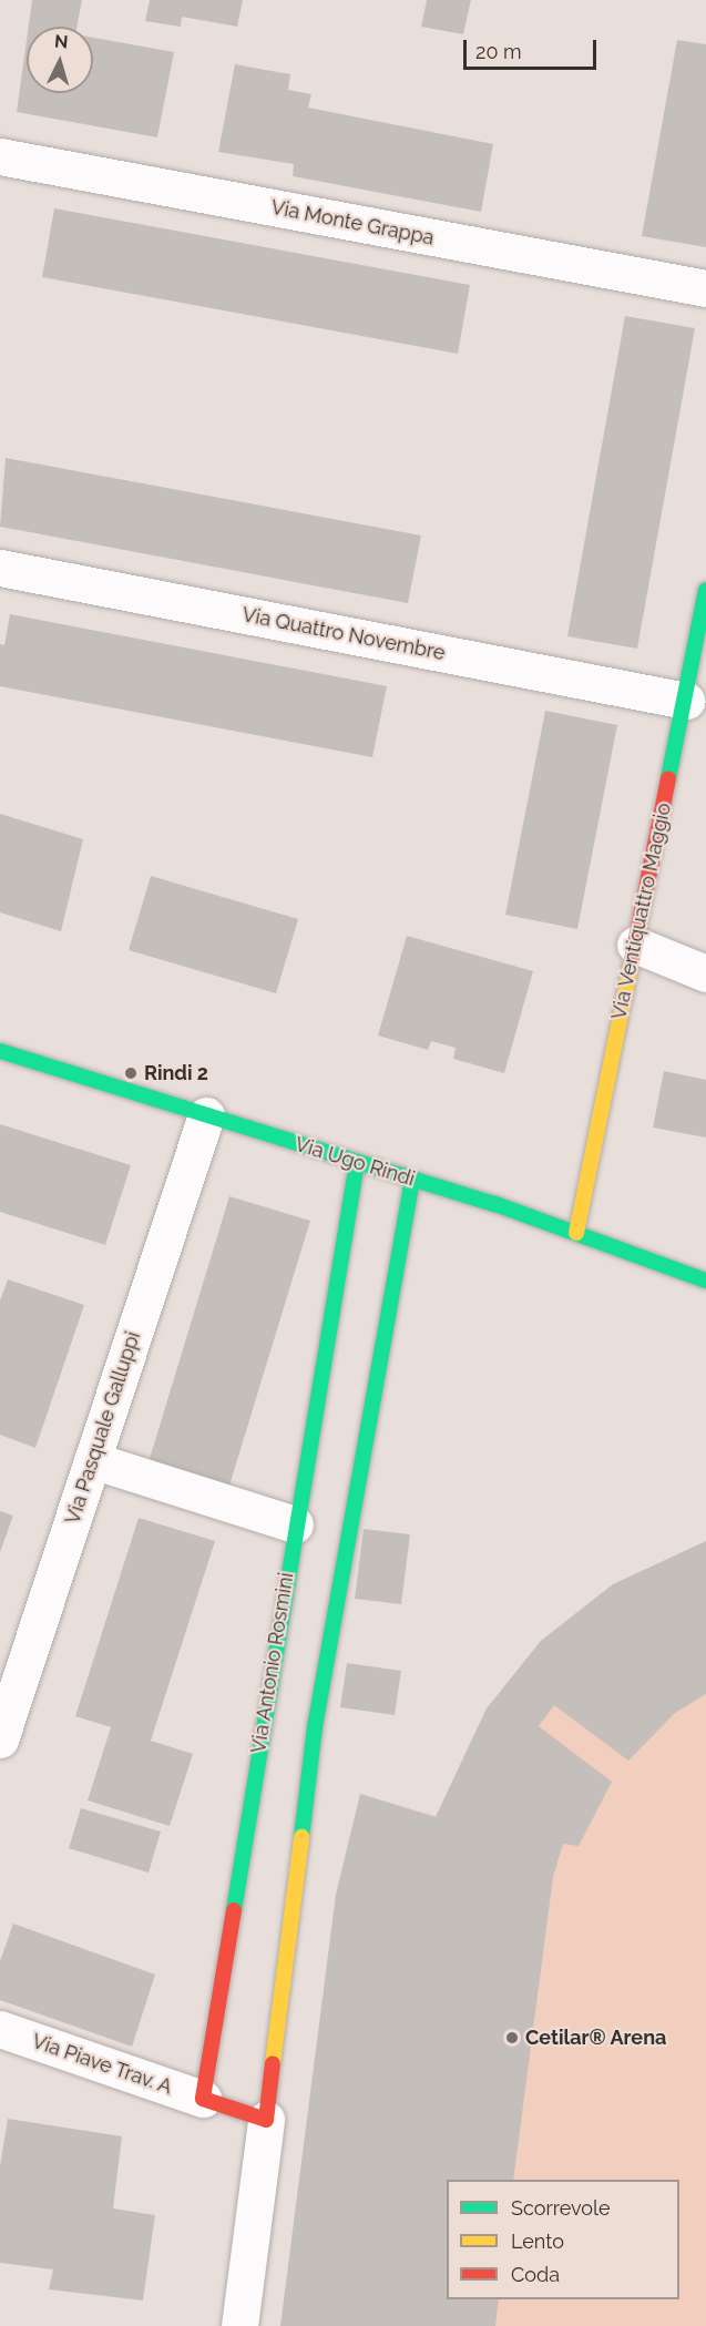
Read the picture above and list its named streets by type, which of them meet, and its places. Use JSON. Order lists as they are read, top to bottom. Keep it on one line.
{"streets":{"street":["Via Monte Grappa","Via Quattro Novembre","Via Ventiquattro Maggio","Via Ugo Rindi","Via Pasquale Galluppi","Via Antonio Rosmini","Via Piave Trav. A"]},"crossings":[["Via Quattro Novembre","Via Ventiquattro Maggio"],["Via Ventiquattro Maggio","Via Ugo Rindi"],["Via Ugo Rindi","Via Pasquale Galluppi"],["Via Ugo Rindi","Via Antonio Rosmini"],["Via Antonio Rosmini","Via Piave Trav. A"]],"places":["Rindi 2","Cetilar® Arena"],"legend":["Scorrevole","Lento","Coda"],"scale_bar":"20 m","north":"top"}
